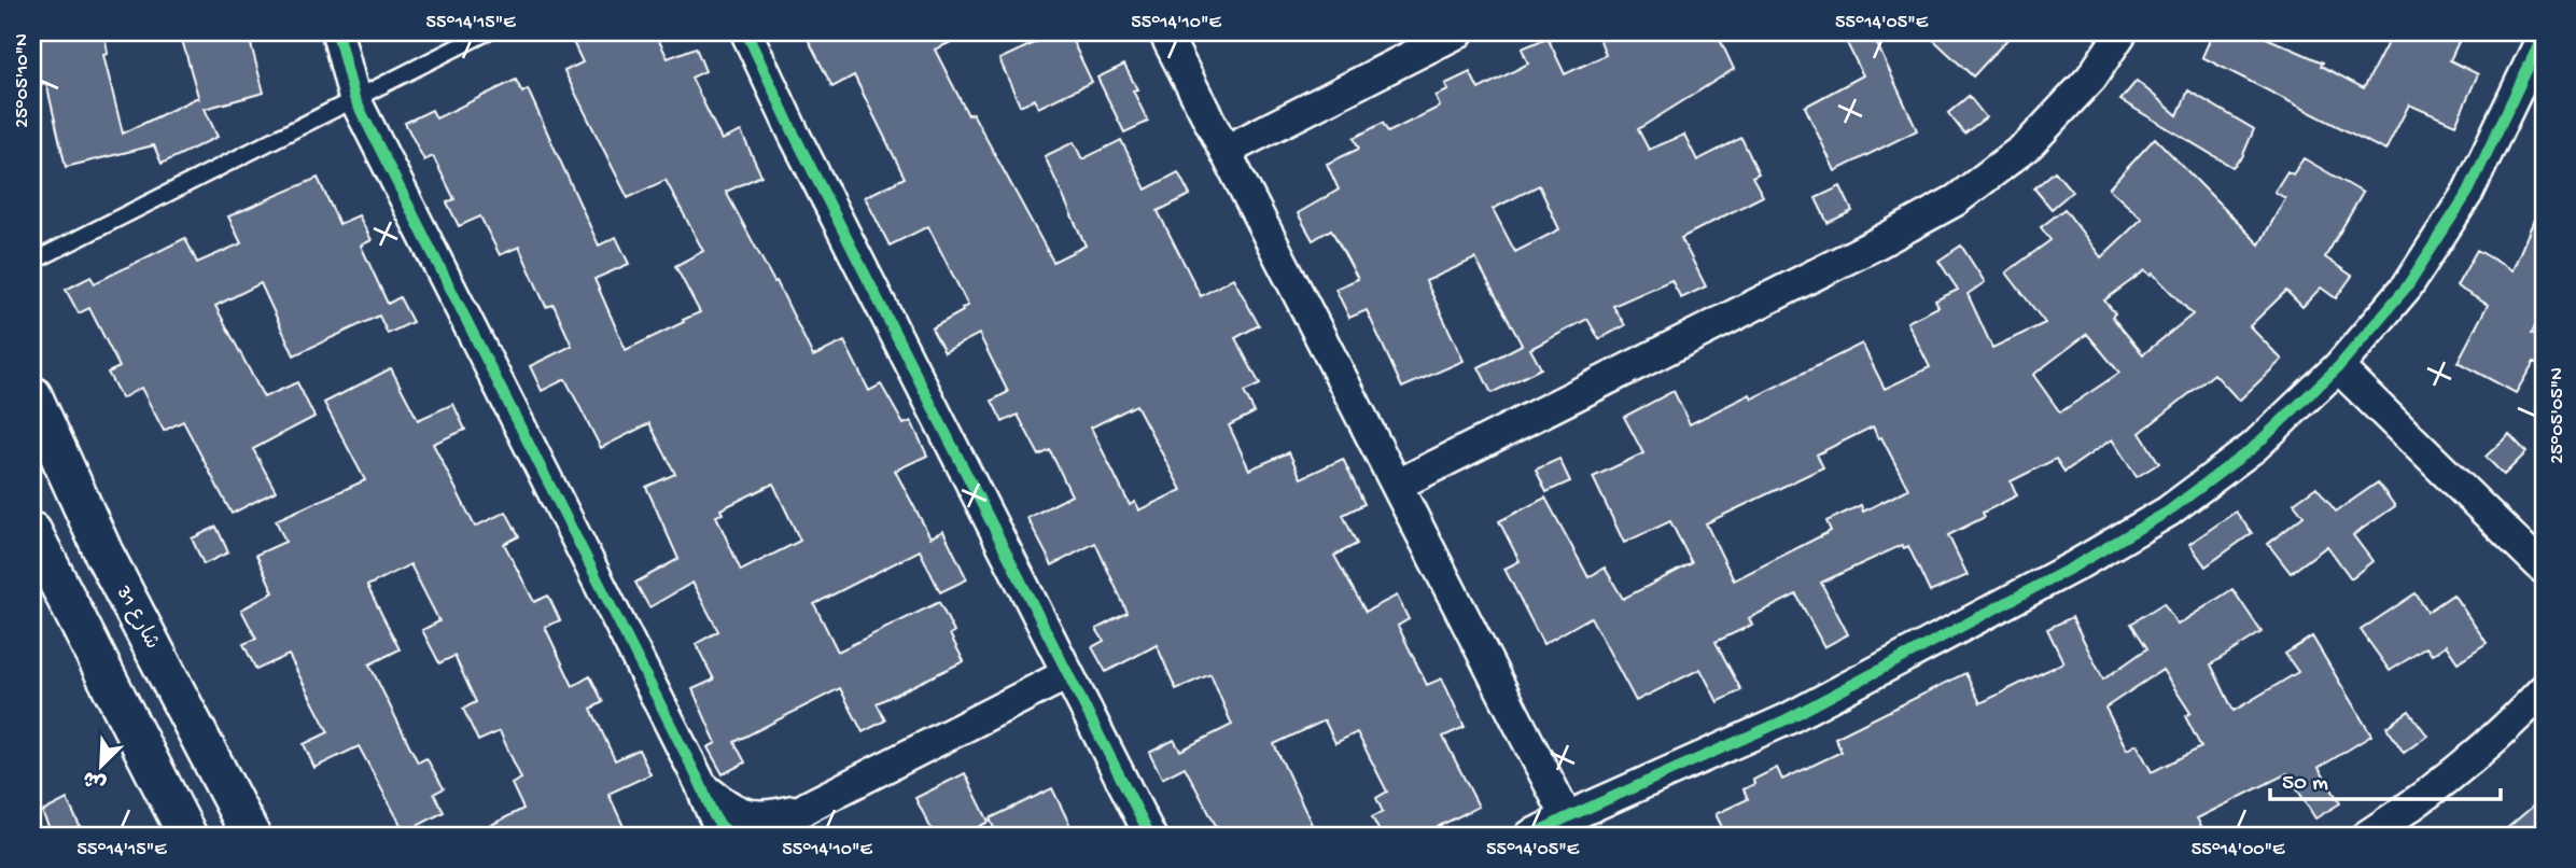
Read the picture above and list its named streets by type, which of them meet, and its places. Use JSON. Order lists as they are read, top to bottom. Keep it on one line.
{"streets":{"street":["شارع 31"]},"scale_bar":"50 m","north":"bottom left","coordinates":["55°14'15\"E","55°14'10\"E","55°14'05\"E","25°05'10\"N","25°05'05\"N","55°14'00\"E"]}
